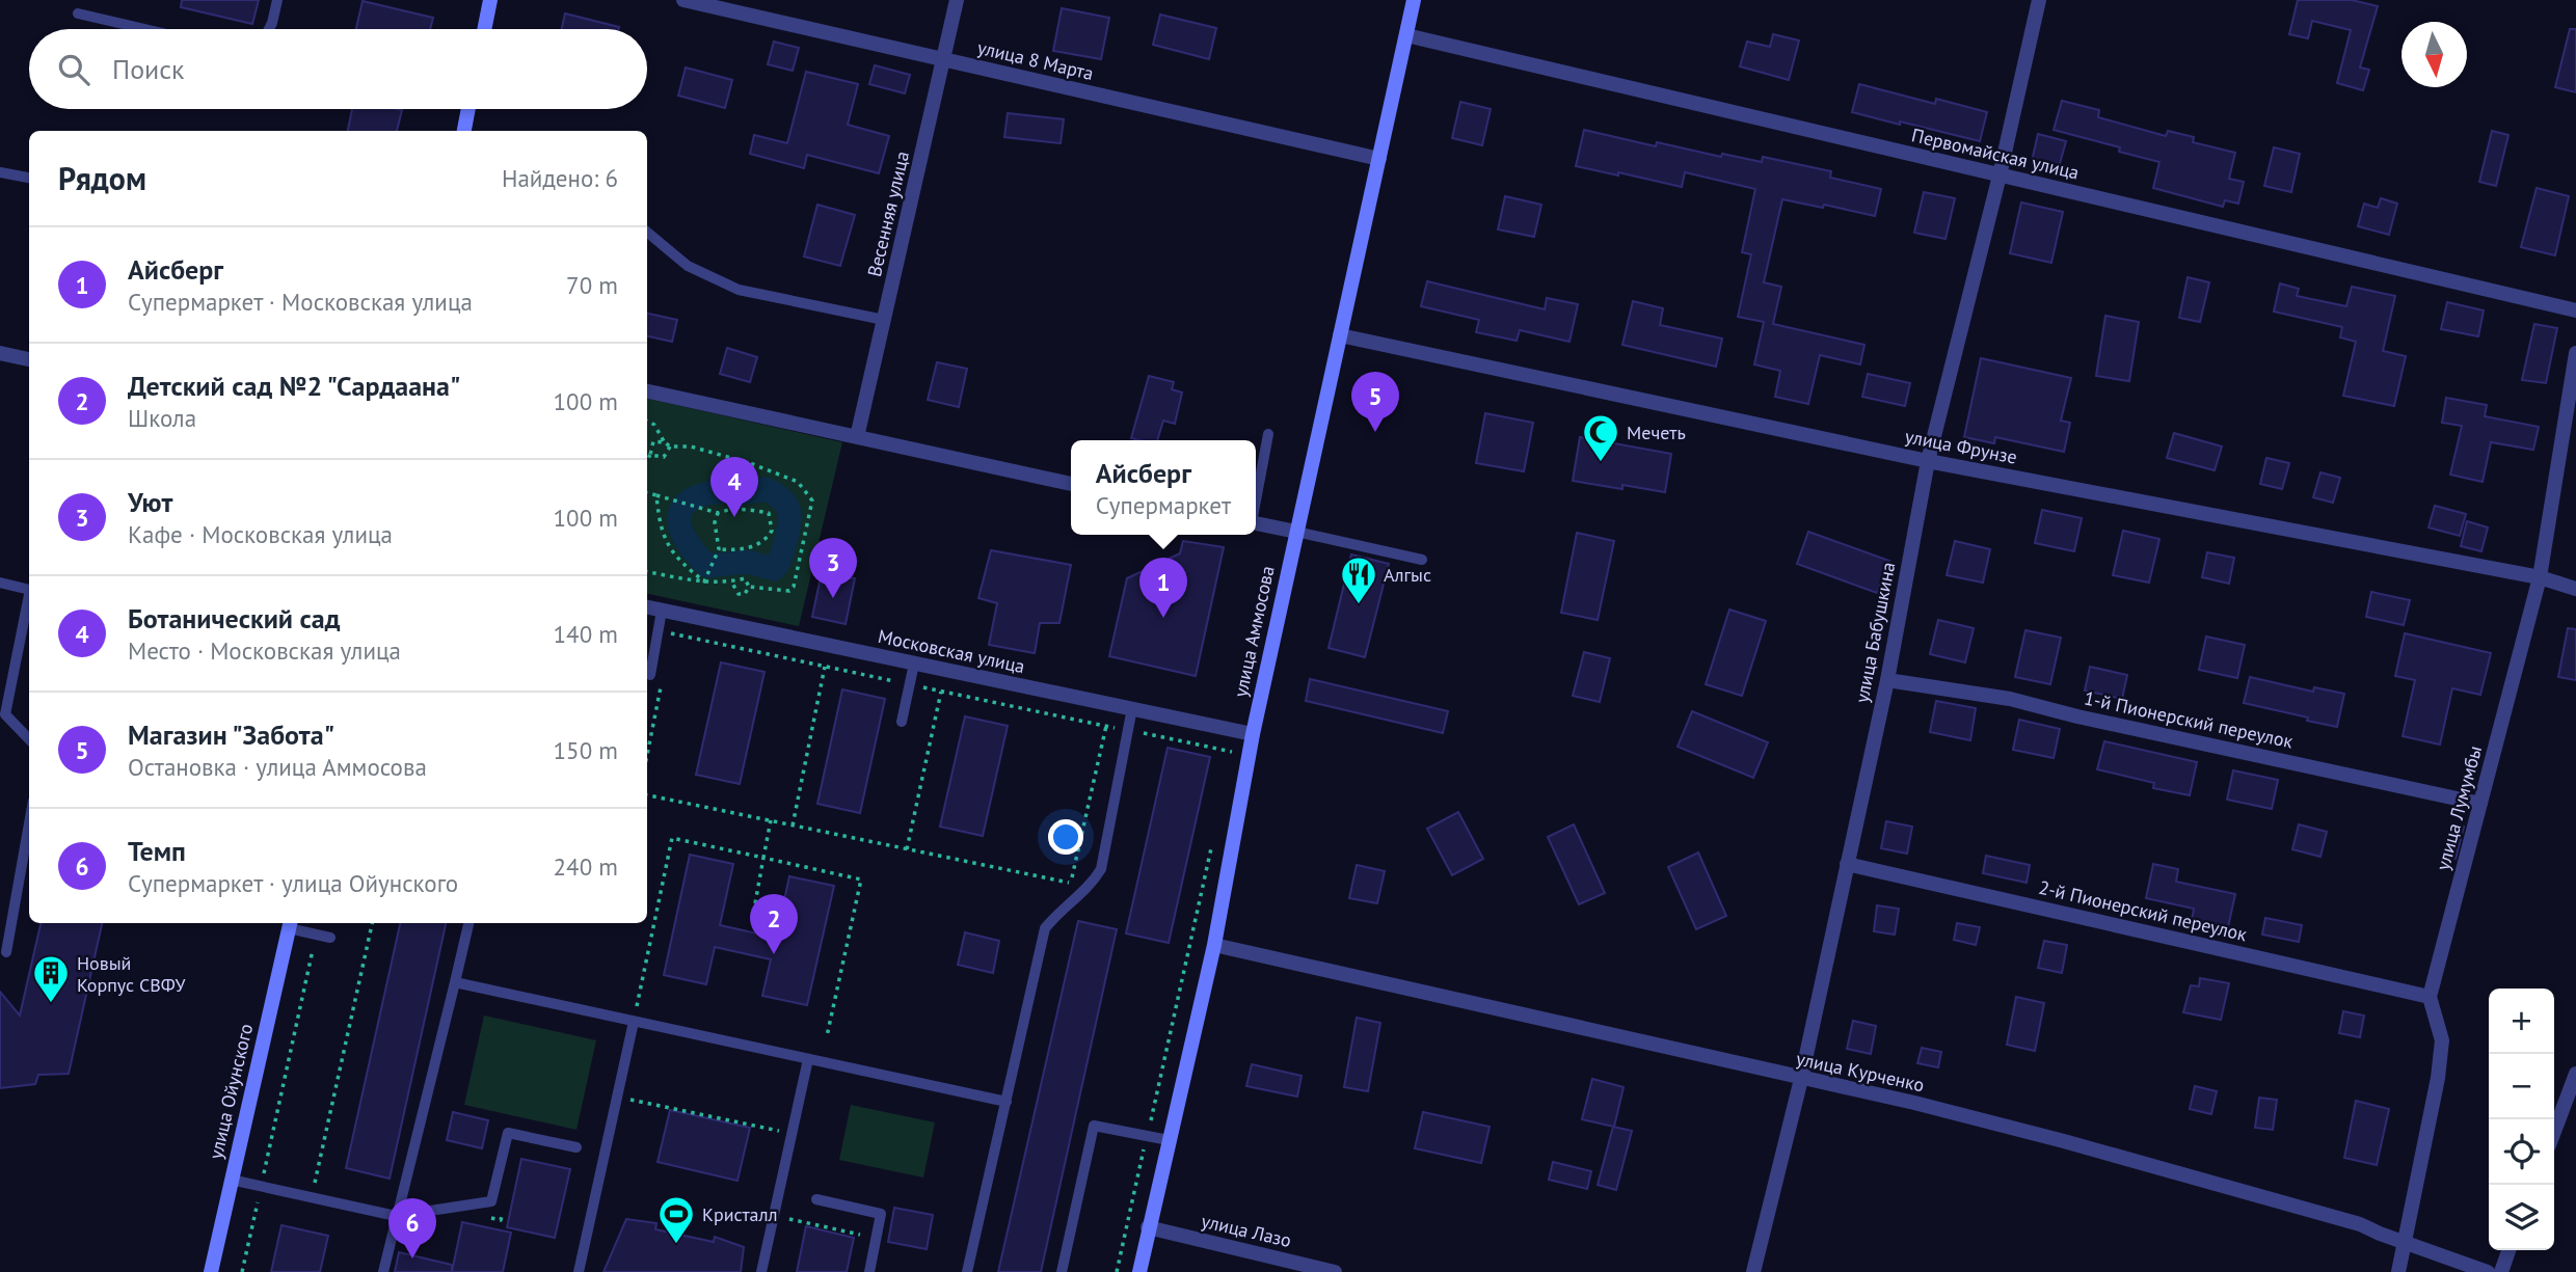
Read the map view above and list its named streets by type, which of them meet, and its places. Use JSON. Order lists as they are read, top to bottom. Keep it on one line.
{"streets":{"main road":["улица Аммосова","улица Ойунского"],"street":["улица 8 Марта","Первомайская улица","Весенняя улица","улица Фрунзе","улица Бабушкина","Московская улица","1-й Пионерский переулок","улица Лумумбы","2-й Пионерский переулок","улица Курченко","улица Лазо"]},"crossings":[["улица 8 Марта","Весенняя улица"],["улица 8 Марта","улица Аммосова"],["Первомайская улица","улица Аммосова"],["Первомайская улица","улица Бабушкина"],["улица Фрунзе","улица Аммосова"],["улица Фрунзе","улица Бабушкина"],["улица Фрунзе","улица Лумумбы"],["улица Аммосова","Московская улица"],["улица Аммосова","улица Курченко"],["улица Аммосова","улица Лазо"],["улица Бабушкина","1-й Пионерский переулок"],["улица Бабушкина","2-й Пионерский переулок"],["улица Бабушкина","улица Курченко"],["1-й Пионерский переулок","улица Лумумбы"],["улица Лумумбы","2-й Пионерский переулок"]],"places":{"mosque":["Мечеть"],"restaurant":["Алгыс"],"building":["Новый Корпус СВФУ"],"sports":["Кристалл"]},"north":"bottom","page":{"search":"Поиск","heading":["Рядом","Найдено: 6"],"list":[{"mark":"1","name":"Айсберг","note":"Супермаркет · Московская улица","value":"70 m"},{"mark":"2","name":"Детский сад №2 \"Сардаана\"","note":"Школа","value":"100 m"},{"mark":"3","name":"Уют","note":"Кафе · Московская улица","value":"100 m"},{"mark":"4","name":"Ботанический сад","note":"Место · Московская улица","value":"140 m"},{"mark":"5","name":"Магазин \"Забота\"","note":"Остановка · улица Аммосова","value":"150 m"},{"mark":"6","name":"Темп","note":"Супермаркет · улица Ойунского","value":"240 m"}],"pins":["5","4","3","1","2","6"],"popup":["Айсберг","Супермаркет"],"map_buttons":["+","−"]}}
